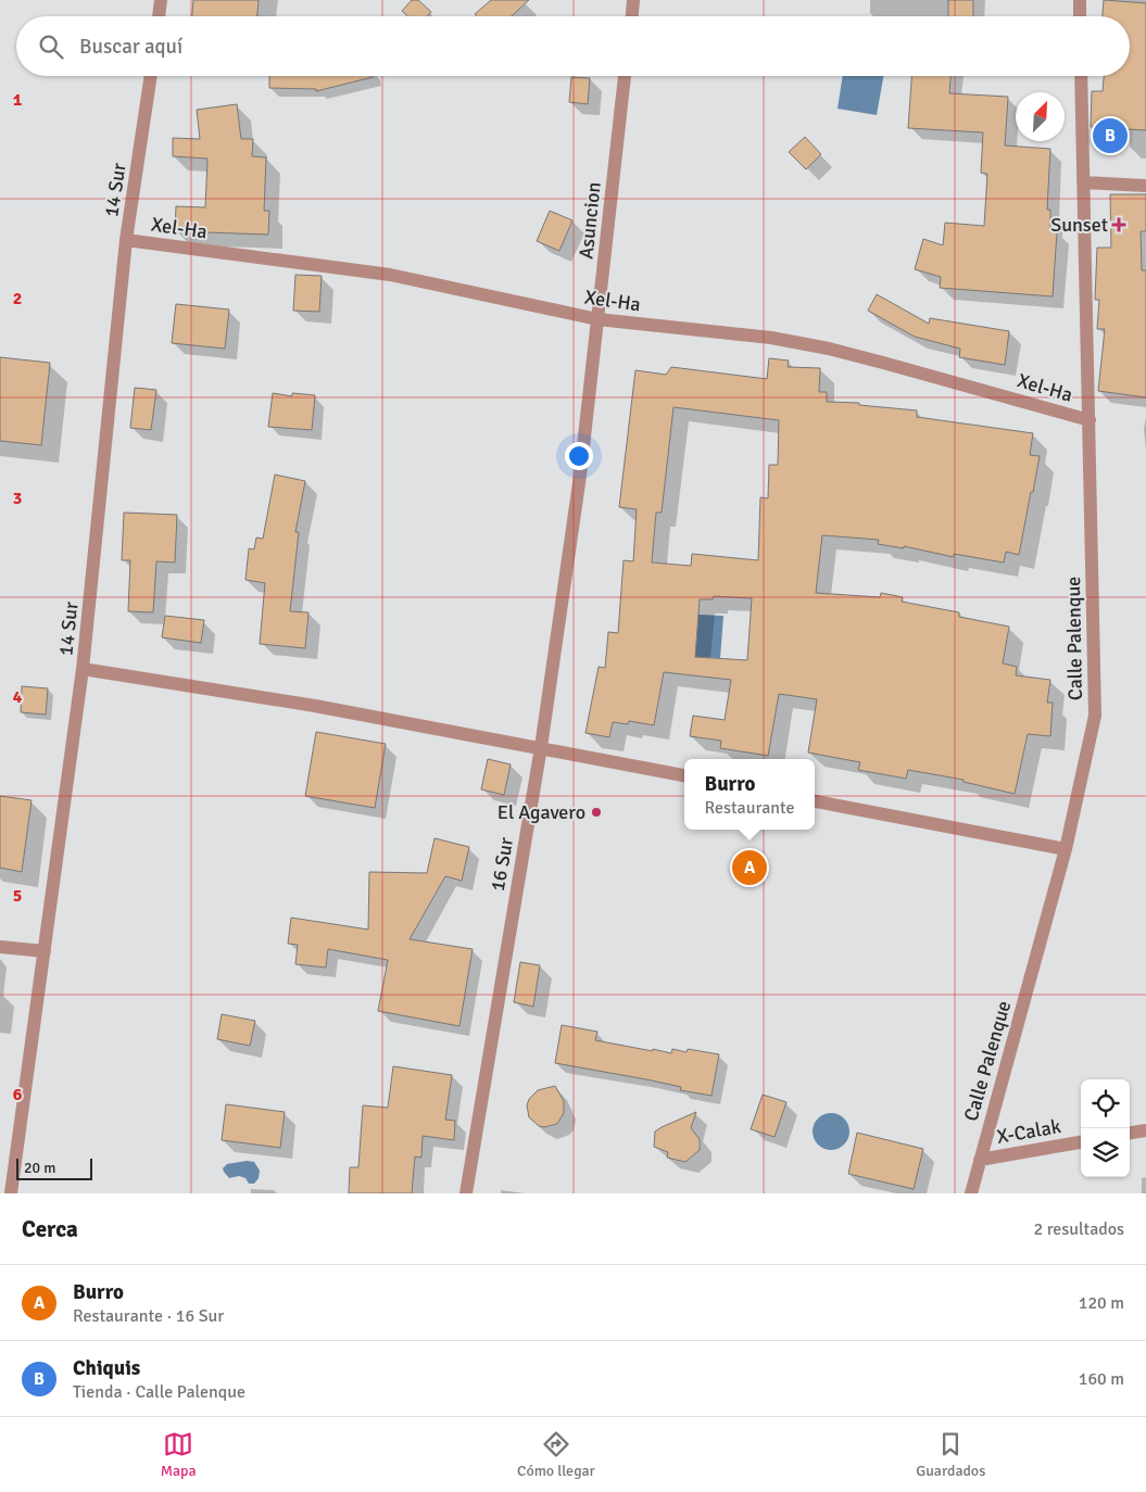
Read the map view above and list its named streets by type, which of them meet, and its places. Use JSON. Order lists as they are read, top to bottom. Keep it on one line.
{"streets":{"street":["14 Sur","Asuncion","Xel-Ha","Calle Palenque","16 Sur","X-Calak"]},"crossings":[["14 Sur","Xel-Ha"],["Asuncion","Xel-Ha"],["Asuncion","16 Sur"],["Xel-Ha","Calle Palenque"],["Calle Palenque","X-Calak"]],"places":{"health":["Sunset"],"other":["El Agavero"]},"scale_bar":"20 m","north":"top right","page":{"search":"Buscar aquí","pins":["B","A"],"popup":["Burro","Restaurante"],"scale":"20 m","heading":["Cerca","2 resultados"],"list":[{"mark":"A","name":"Burro","note":"Restaurante · 16 Sur","value":"120 m"},{"mark":"B","name":"Chiquis","note":"Tienda · Calle Palenque","value":"160 m"}],"nav":["Mapa","Cómo llegar","Guardados"]},"grid":{"rows":["1","2","3","4","5","6"]}}
